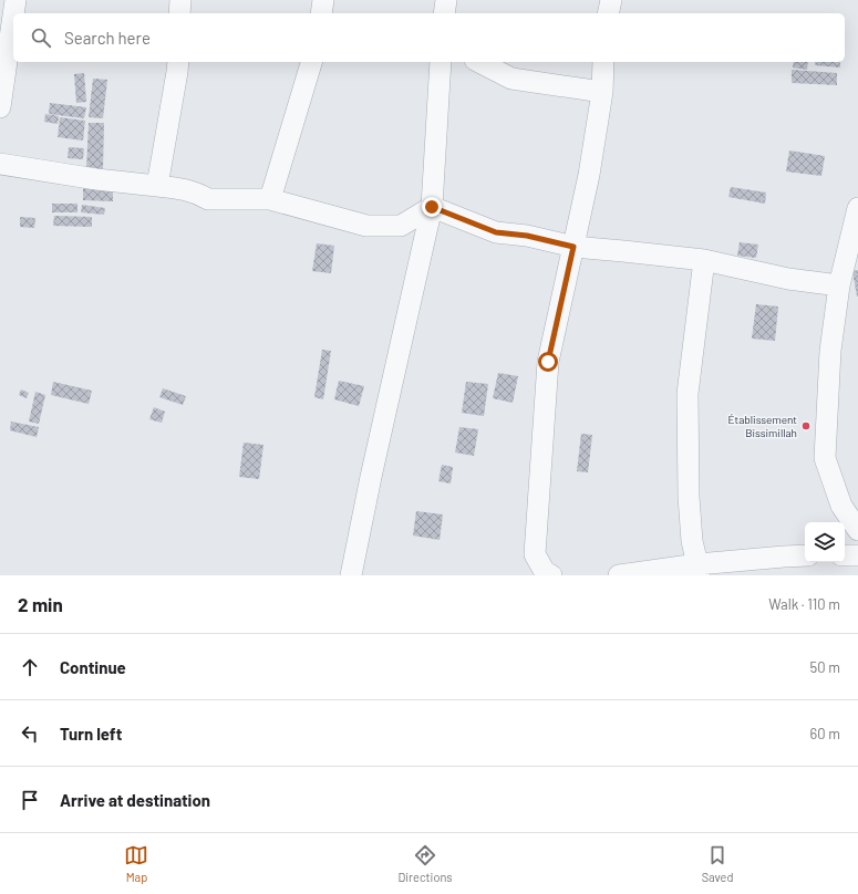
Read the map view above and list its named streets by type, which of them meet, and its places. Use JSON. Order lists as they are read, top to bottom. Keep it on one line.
{"places":["Établissement Bissimillah"],"page":{"search":"Search here","heading":["2 min","Walk · 110 m"],"list":[["Continue","50 m"],["Turn left","60 m"],"Arrive at destination"],"nav":["Map","Directions","Saved"]}}
